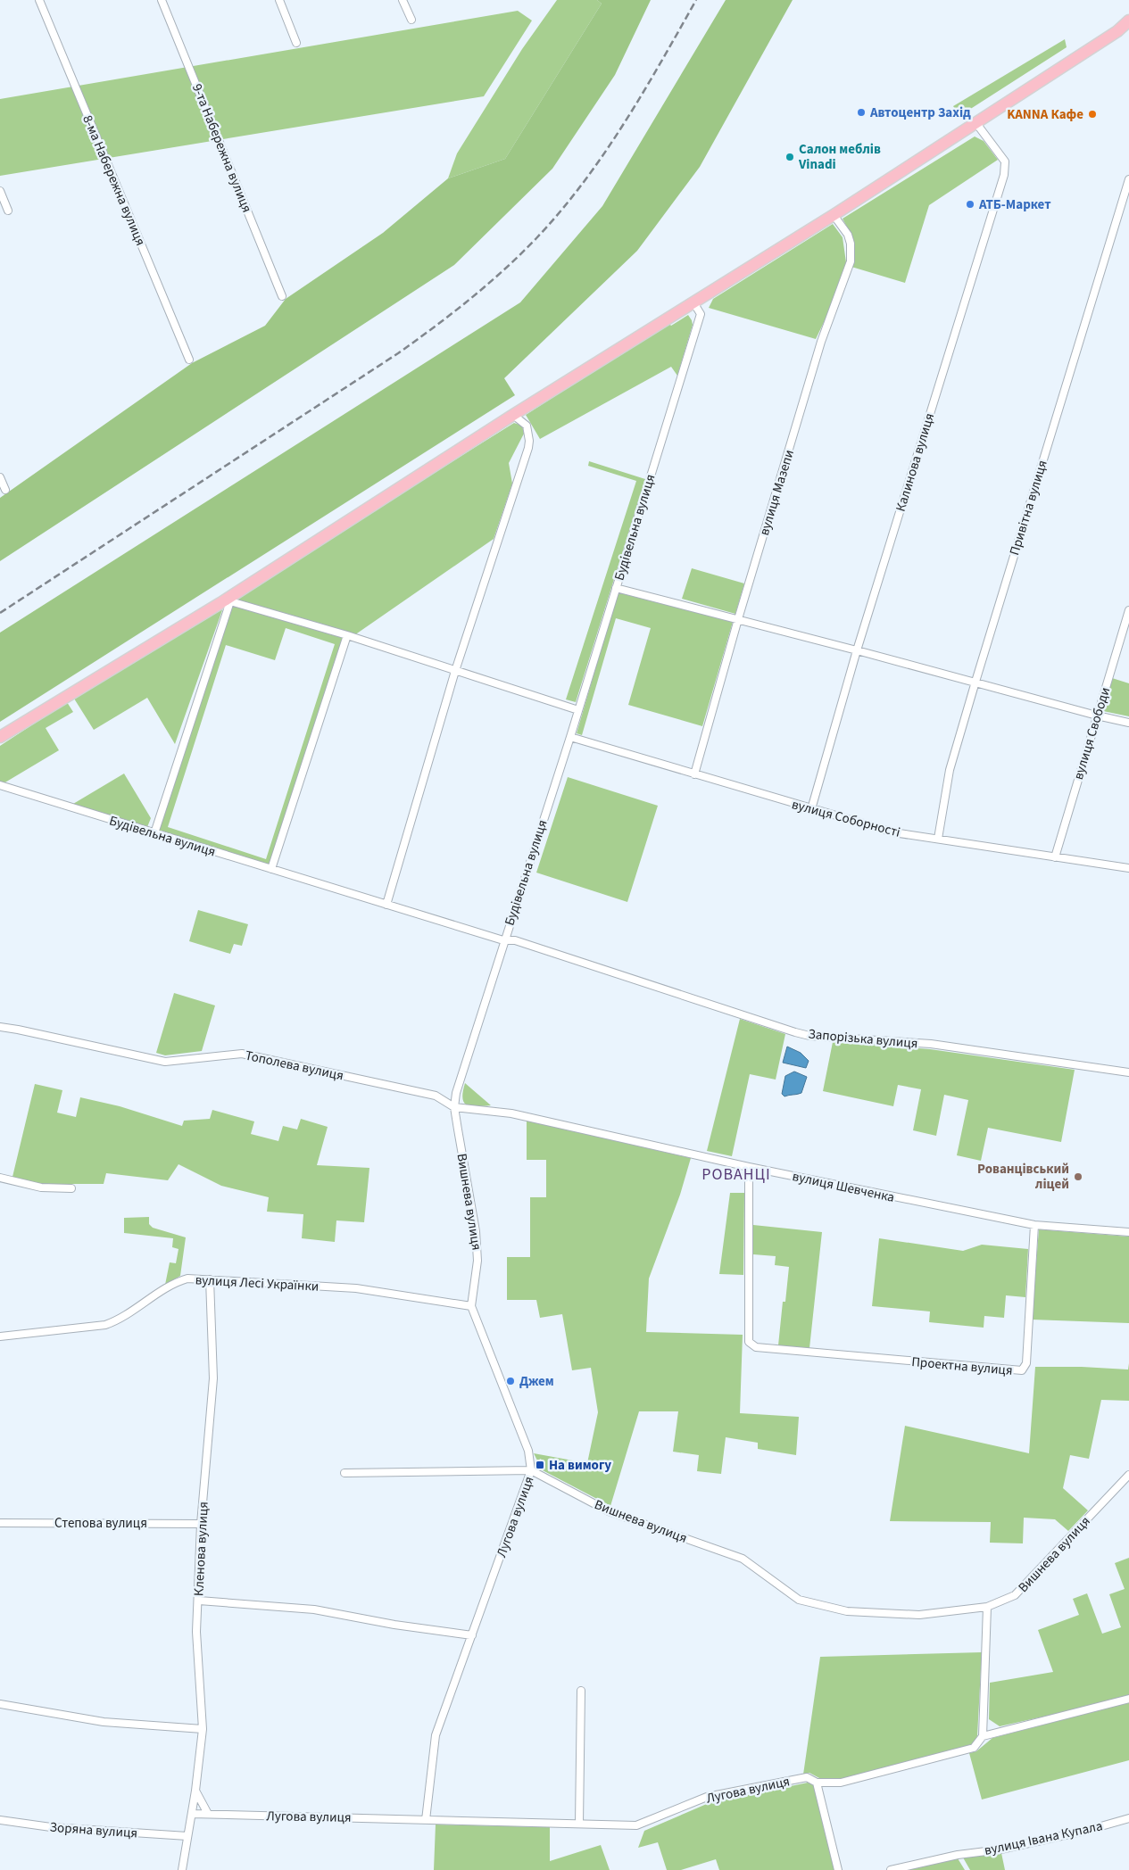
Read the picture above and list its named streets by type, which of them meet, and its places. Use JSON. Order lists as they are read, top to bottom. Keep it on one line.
{"streets":{"street":["9-та Набережна вулиця","8-ма Набережна вулиця","Калинова вулиця","вулиця Мазепи","Привітна вулиця","Будівельна вулиця","вулиця Свободи","вулиця Соборності","Запорізька вулиця","Тополева вулиця","вулиця Шевченка","Вишнева вулиця","вулиця Лесі Українки","Проектна вулиця","Лугова вулиця","Степова вулиця","Кленова вулиця","Зоряна вулиця","вулиця Івана Купала"]},"crossings":[["Калинова вулиця","вулиця Соборності"],["вулиця Мазепи","вулиця Соборності"],["Привітна вулиця","вулиця Соборності"],["Будівельна вулиця","вулиця Соборності"],["Будівельна вулиця","Запорізька вулиця"],["Будівельна вулиця","Вишнева вулиця"],["вулиця Свободи","вулиця Соборності"],["Запорізька вулиця","Вишнева вулиця"],["Тополева вулиця","вулиця Шевченка"],["Тополева вулиця","Вишнева вулиця"],["вулиця Шевченка","Вишнева вулиця"],["вулиця Шевченка","Проектна вулиця"],["Вишнева вулиця","вулиця Лесі Українки"],["Вишнева вулиця","Лугова вулиця"],["вулиця Лесі Українки","Кленова вулиця"],["Лугова вулиця","Кленова вулиця"],["Степова вулиця","Кленова вулиця"],["Кленова вулиця","Зоряна вулиця"]],"districts":["РОВАНЦІ"],"places":{"other":["Автоцентр Захід","KANNA Кафе","Салон меблів Vinadi","АТБ-Маркет","Рованцівський ліцей","Джем"],"transit":["На вимогу"]}}
